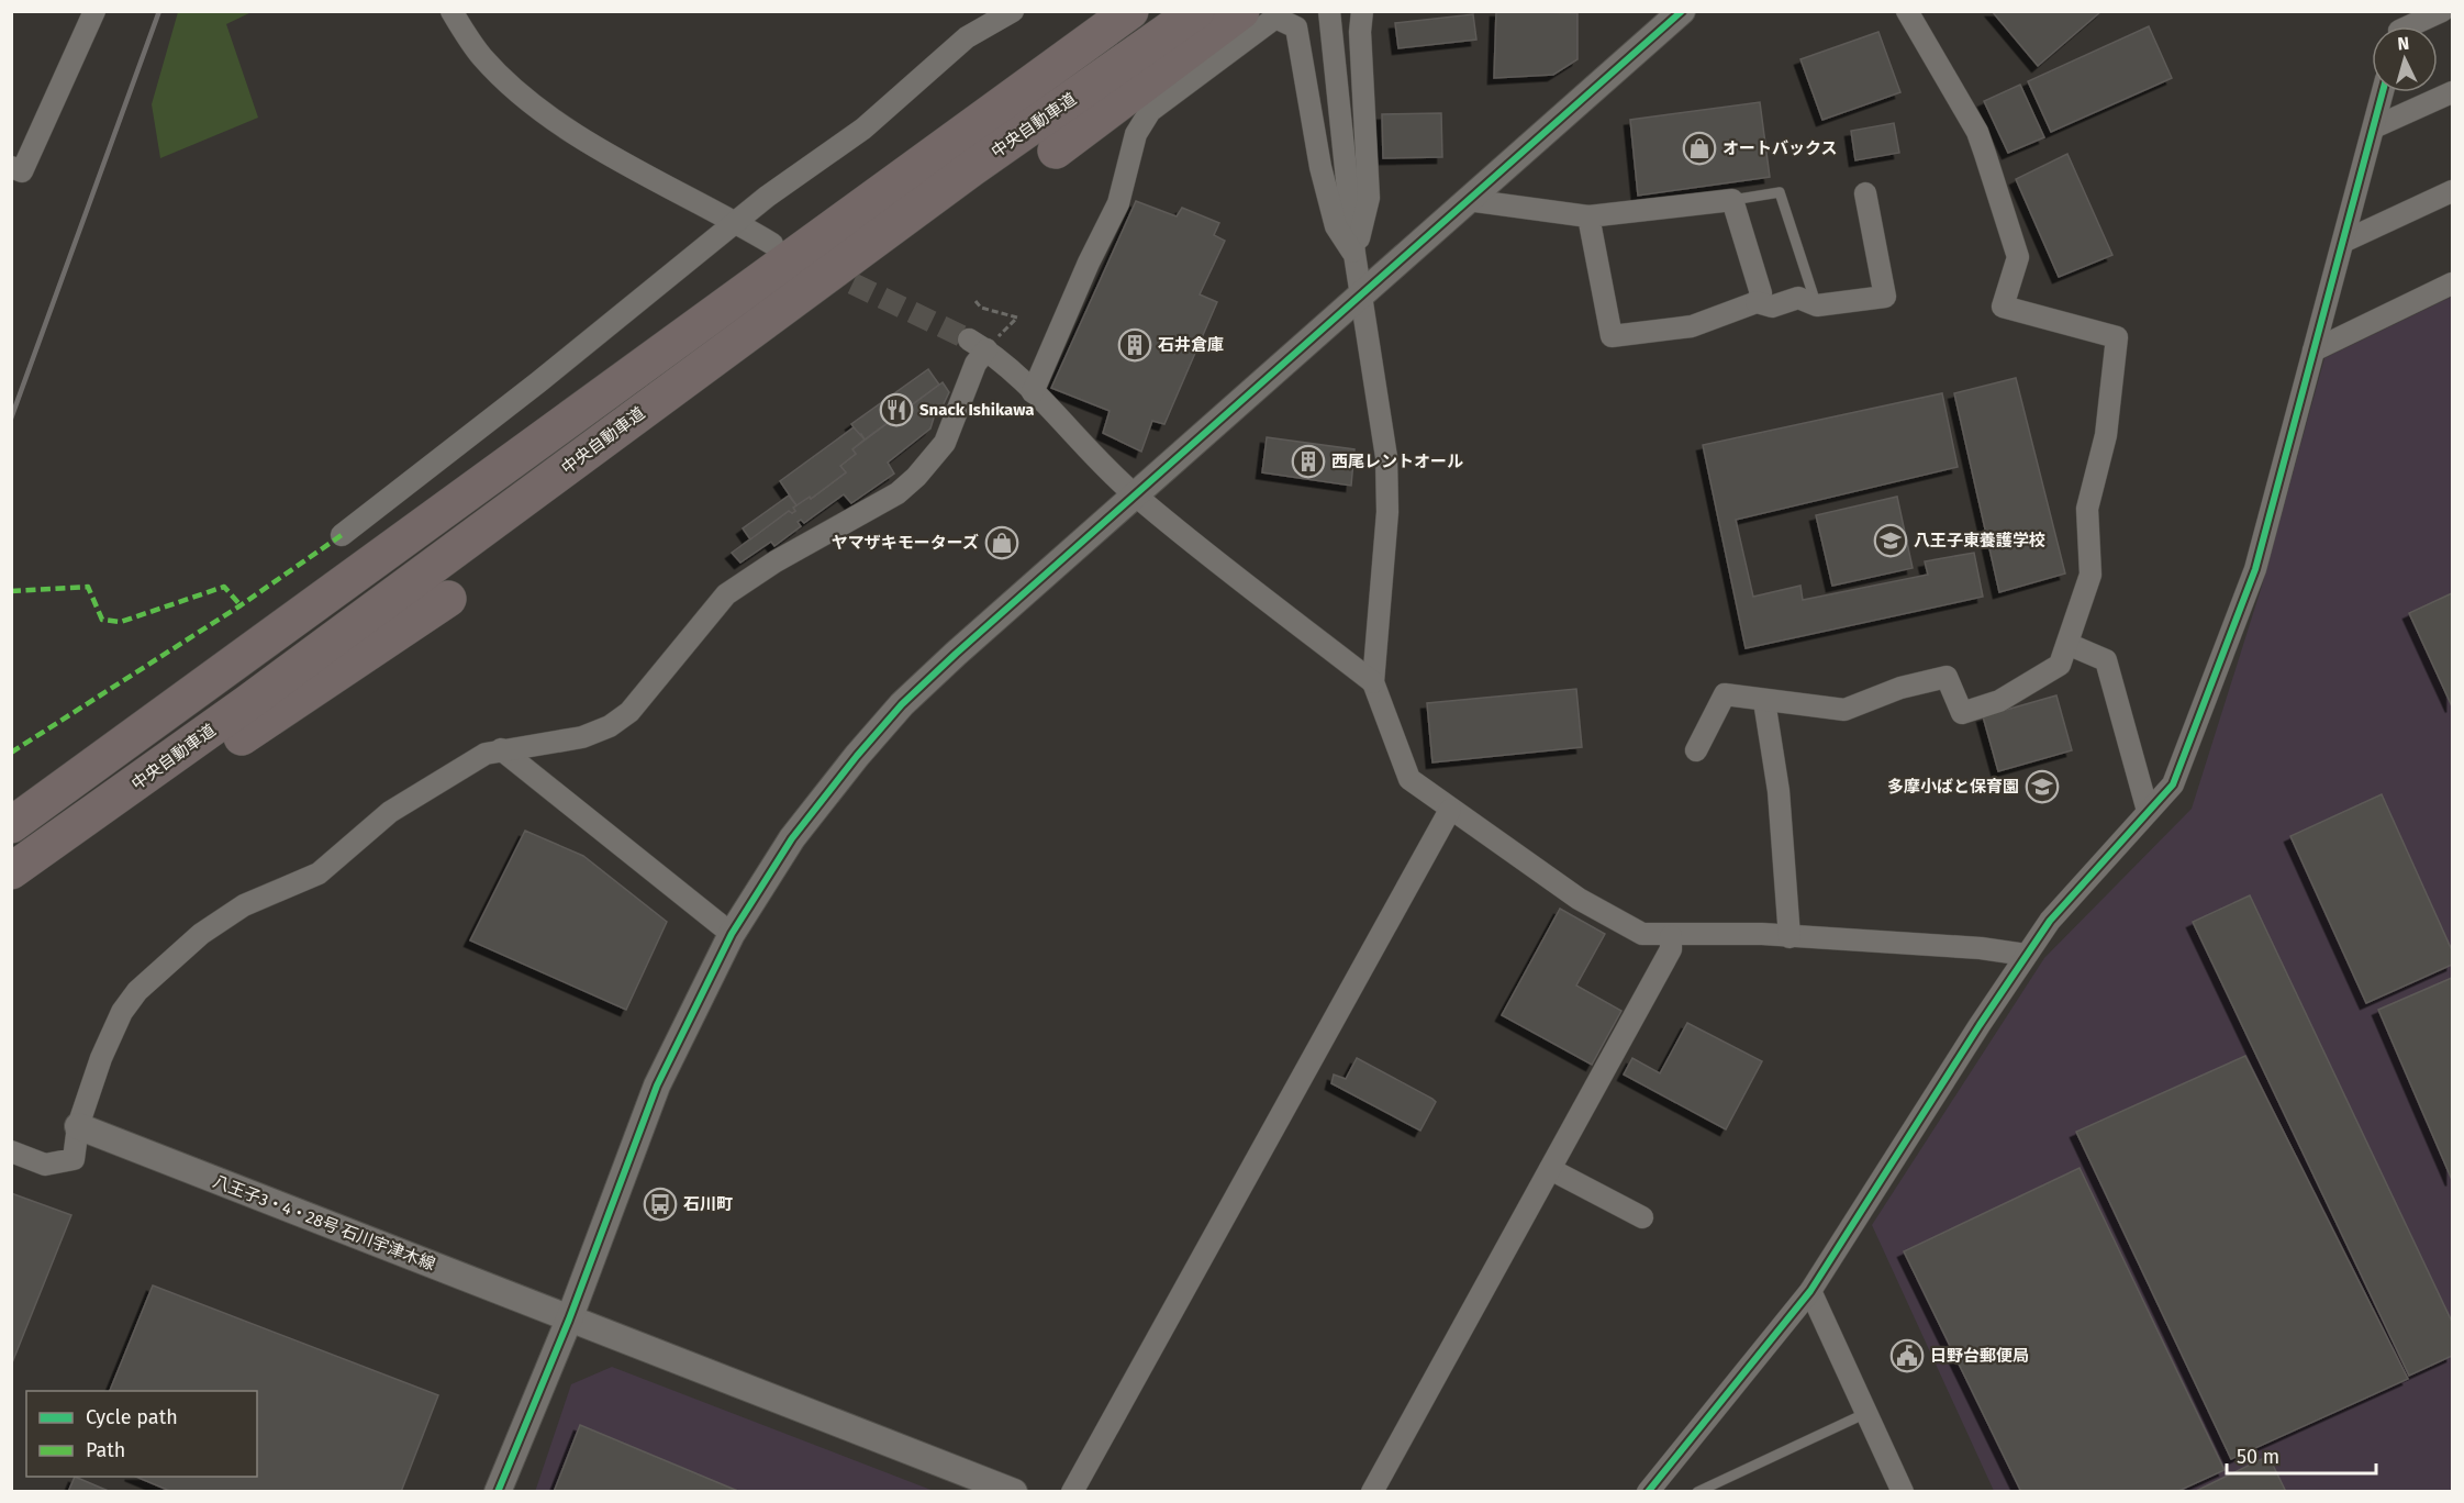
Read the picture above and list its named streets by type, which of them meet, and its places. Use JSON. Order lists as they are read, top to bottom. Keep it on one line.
{"streets":{"highway":["中央自動車道"],"street":["八王子3・4・28号 石川宇津木線"]},"places":{"shop":["オートバックス","ヤマザキモーターズ"],"building":["石井倉庫","西尾レントオール"],"restaurant":["Snack Ishikawa"],"school or university":["八王子東養護学校","多摩小ばと保育園"],"bus stop":["石川町"],"public building":["日野台郵便局"]},"legend":["Cycle path","Path"],"scale_bar":"50 m","north":"top"}
